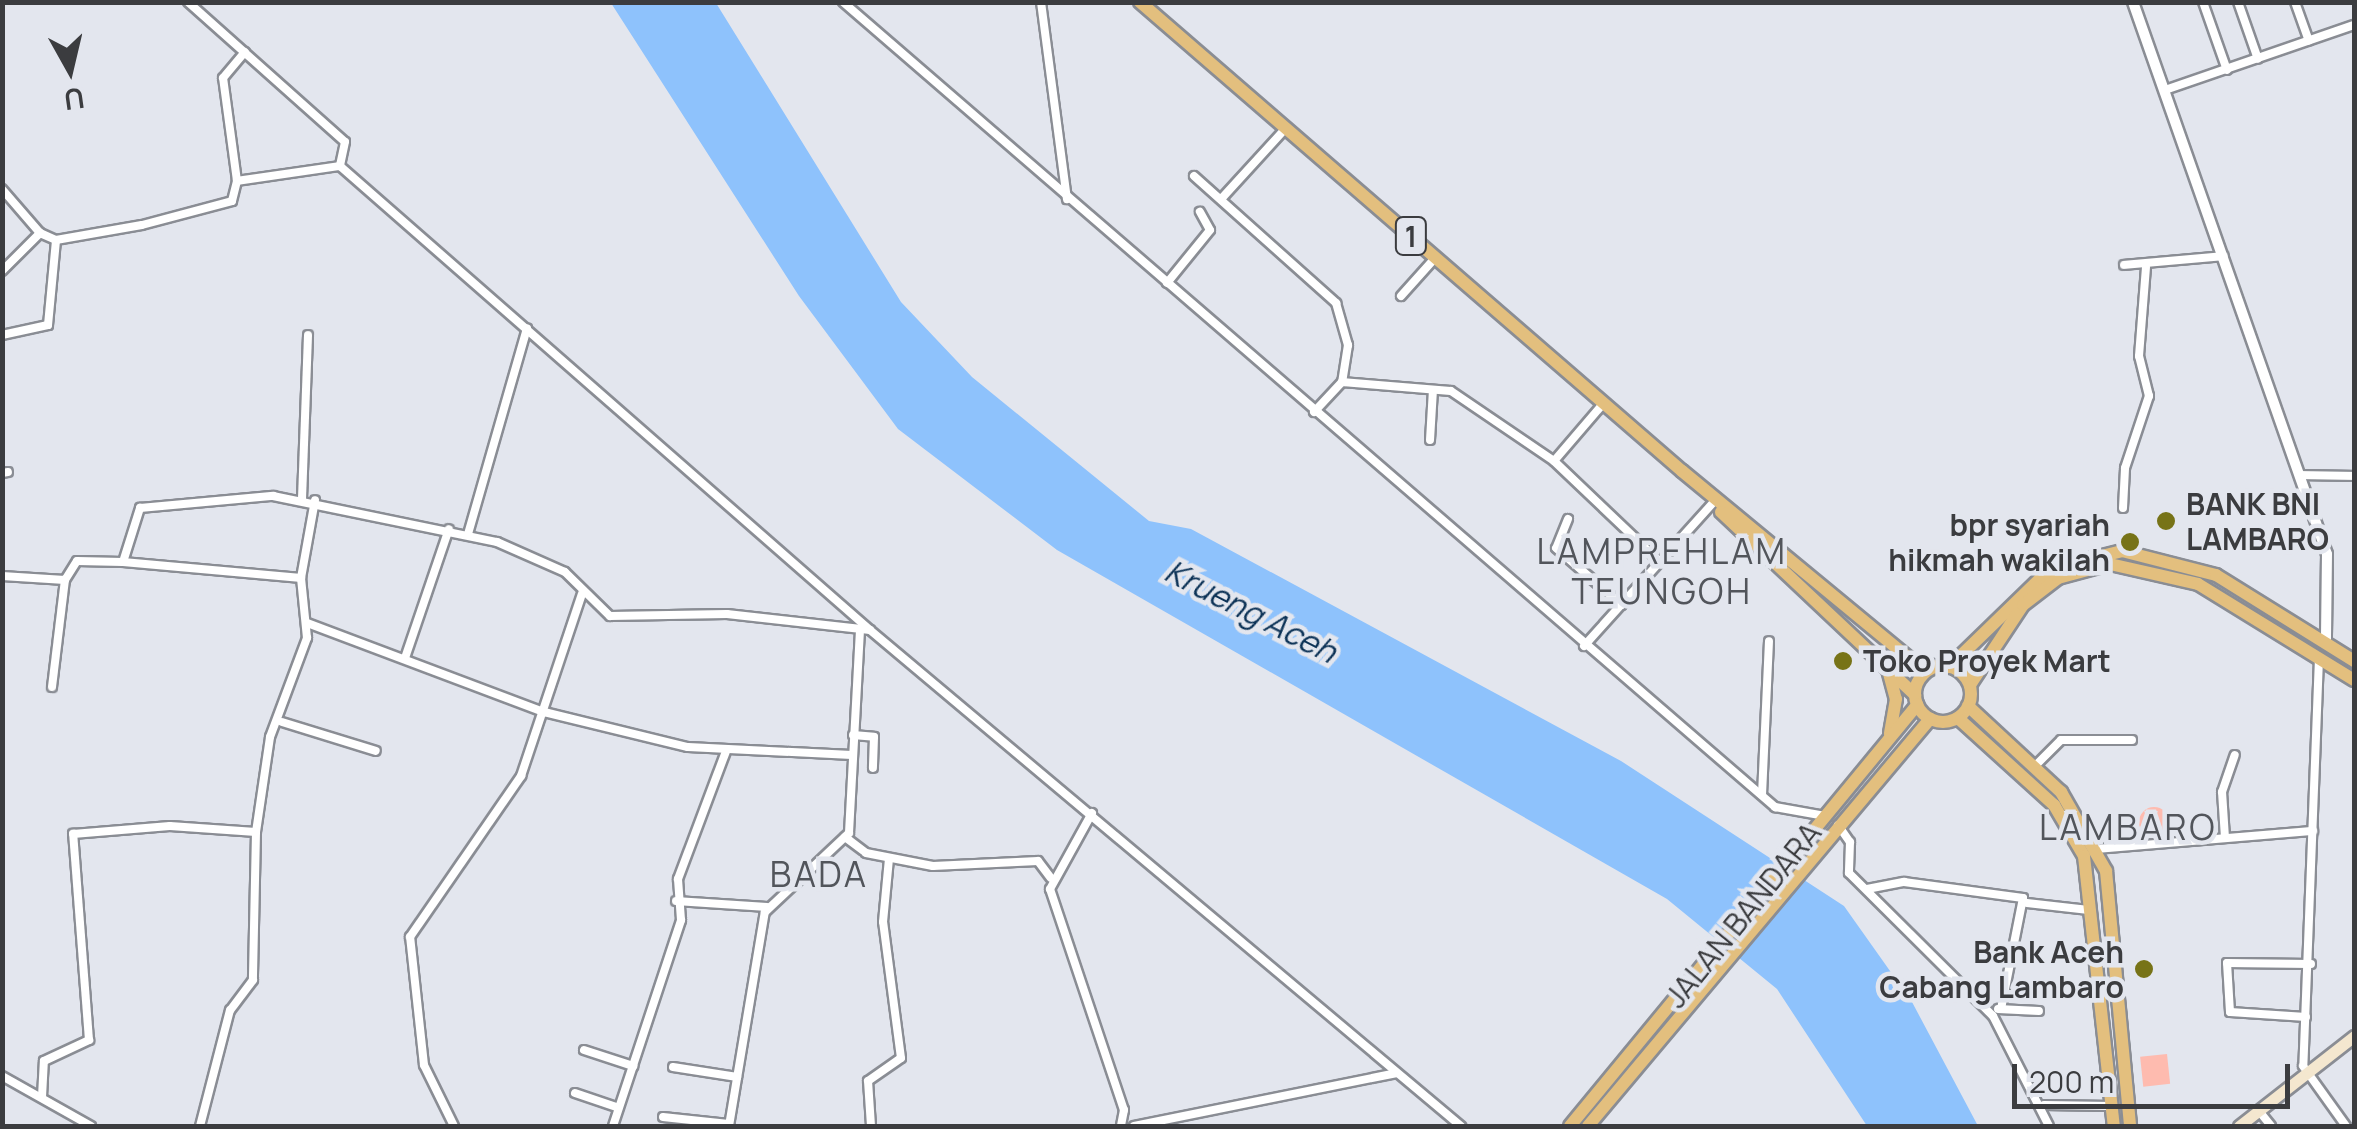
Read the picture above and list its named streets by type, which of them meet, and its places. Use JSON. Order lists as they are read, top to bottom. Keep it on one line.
{"streets":{"highway":["1","JALAN BANDARA"]},"crossings":[["1","JALAN BANDARA"]],"districts":["LAMPREHLAM TEUNGOH","LAMBARO","BADA"],"water":["Krueng Aceh"],"places":["BANK BNI LAMBARO","bpr syariah hikmah wakilah","Toko Proyek Mart","Bank Aceh Cabang Lambaro"],"scale_bar":"200 m","north":"bottom"}
